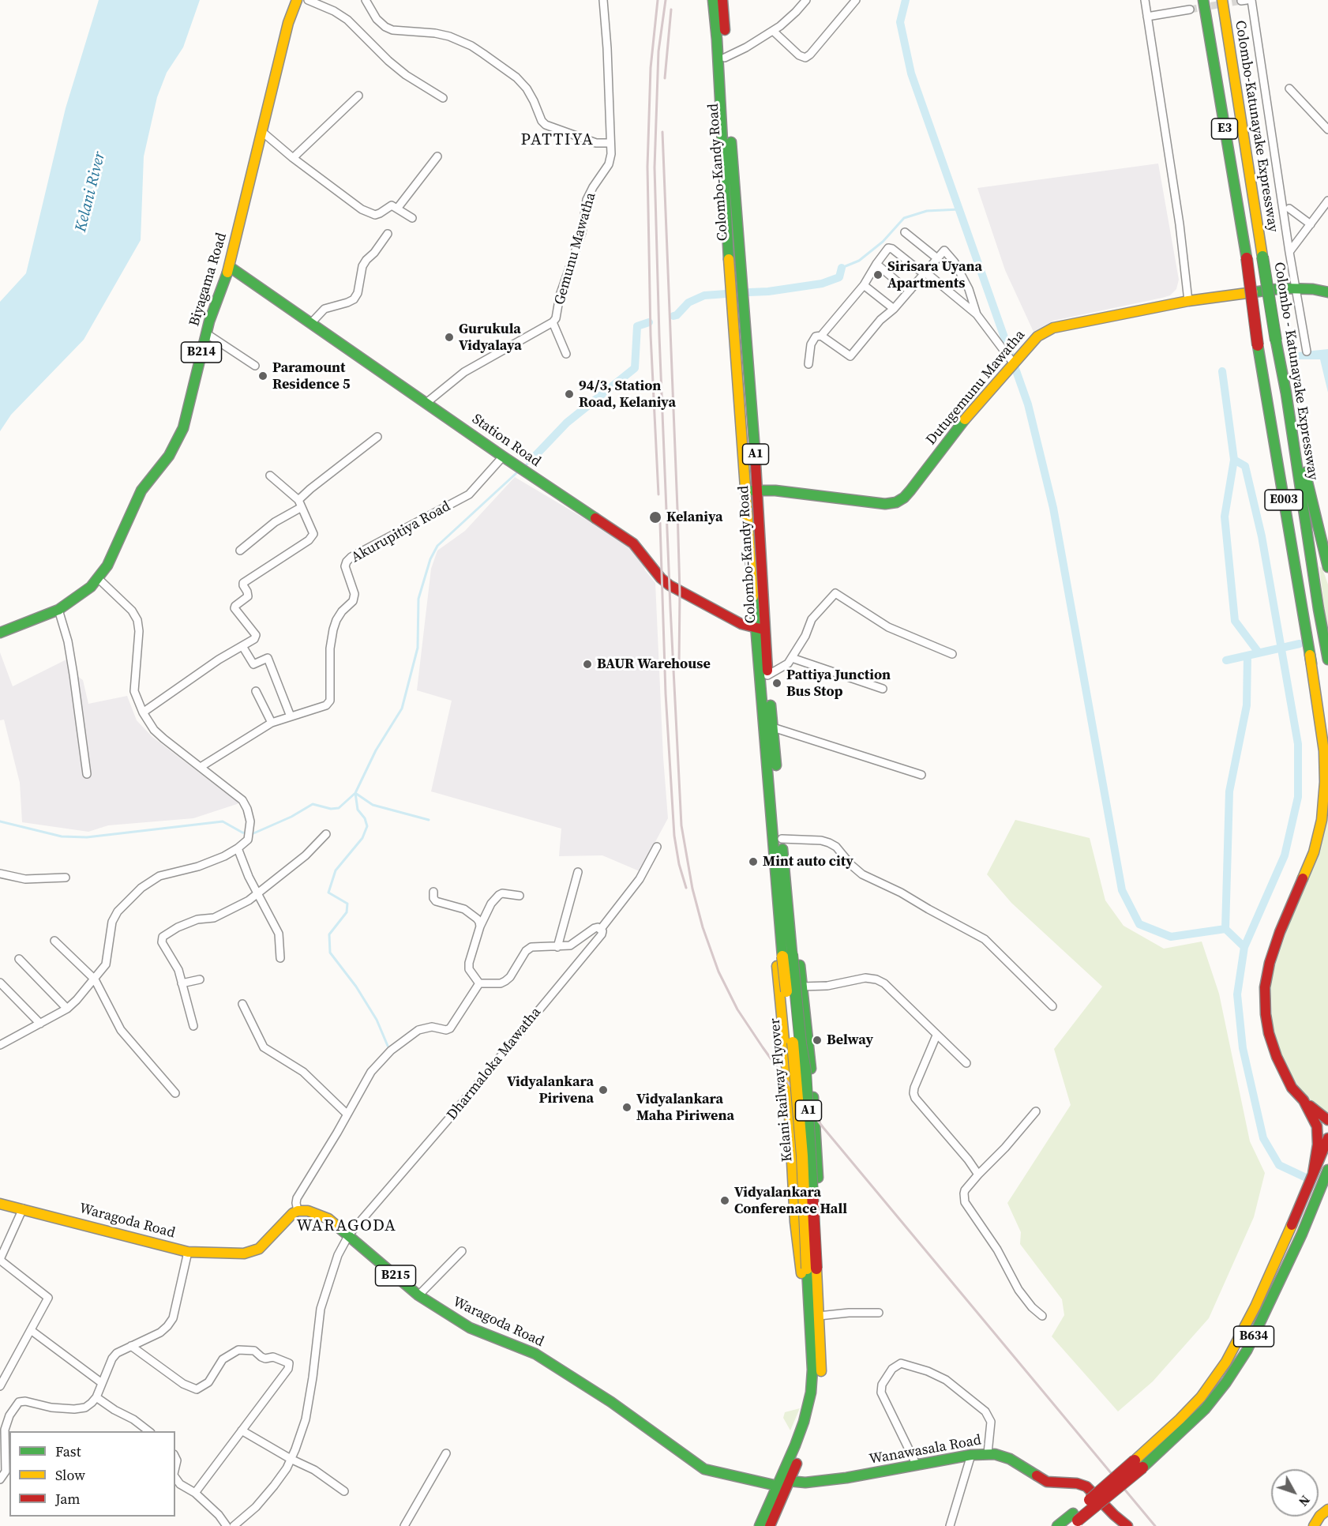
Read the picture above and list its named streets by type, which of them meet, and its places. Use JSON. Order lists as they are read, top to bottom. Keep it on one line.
{"streets":{"main road":["Colombo-Katunayake Expressway","E3","Colombo-Kandy Road","Biyagama Road","B214","Colombo - Katunayake Expressway","Dutugemunu Mawatha","Station Road","A1","E003","Kelani Railway Flyover","Waragoda Road","B215","B634","Wanawasala Road"],"street":["Gemunu Mawatha","Akurupitiya Road","Dharmaloka Mawatha"]},"crossings":[["Colombo-Katunayake Expressway","Colombo - Katunayake Expressway"],["E3","E003"],["Colombo-Kandy Road","Dutugemunu Mawatha"],["Colombo-Kandy Road","Station Road"],["Colombo-Kandy Road","Kelani Railway Flyover"],["Gemunu Mawatha","Station Road"],["Biyagama Road","Station Road"],["Station Road","Akurupitiya Road"],["A1","Kelani Railway Flyover"],["A1","Waragoda Road"],["A1","Wanawasala Road"],["Dharmaloka Mawatha","Waragoda Road"]],"districts":["PATTIYA","WARAGODA"],"water":["Kelani River"],"places":["Sirisara Uyana Apartments","Gurukula Vidyalaya","Paramount Residence 5","94/3, Station Road, Kelaniya","Kelaniya","BAUR Warehouse","Pattiya Junction Bus Stop","Mint auto city","Belway","Vidyalankara Pirivena","Vidyalankara Maha Piriwena","Vidyalankara Conferenace Hall"],"legend":["Fast","Slow","Jam"],"north":"bottom right"}
